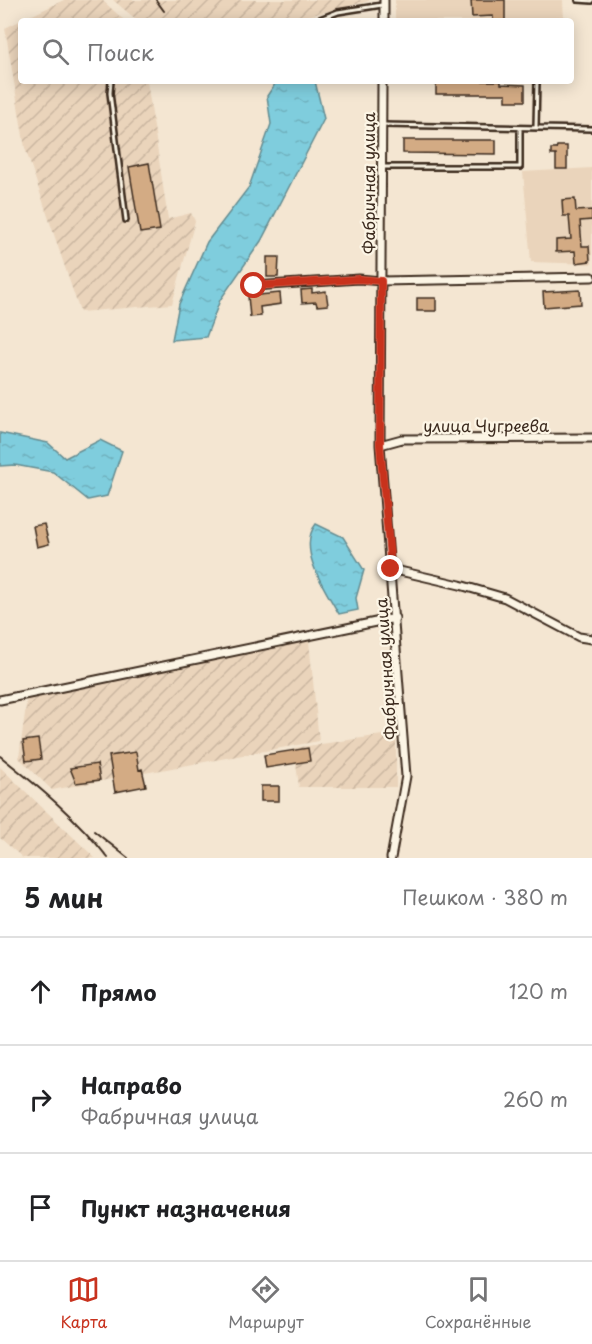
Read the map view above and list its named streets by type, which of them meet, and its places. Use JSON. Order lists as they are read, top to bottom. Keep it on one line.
{"streets":{"street":["Фабричная улица","улица Чугреева"]},"crossings":[["Фабричная улица","улица Чугреева"]],"page":{"search":"Поиск","heading":["5 мин","Пешком · 380 m"],"list":[["Прямо","120 m"],["Направо","Фабричная улица","260 m"],"Пункт назначения"],"nav":["Карта","Маршрут","Сохранённые"]}}
